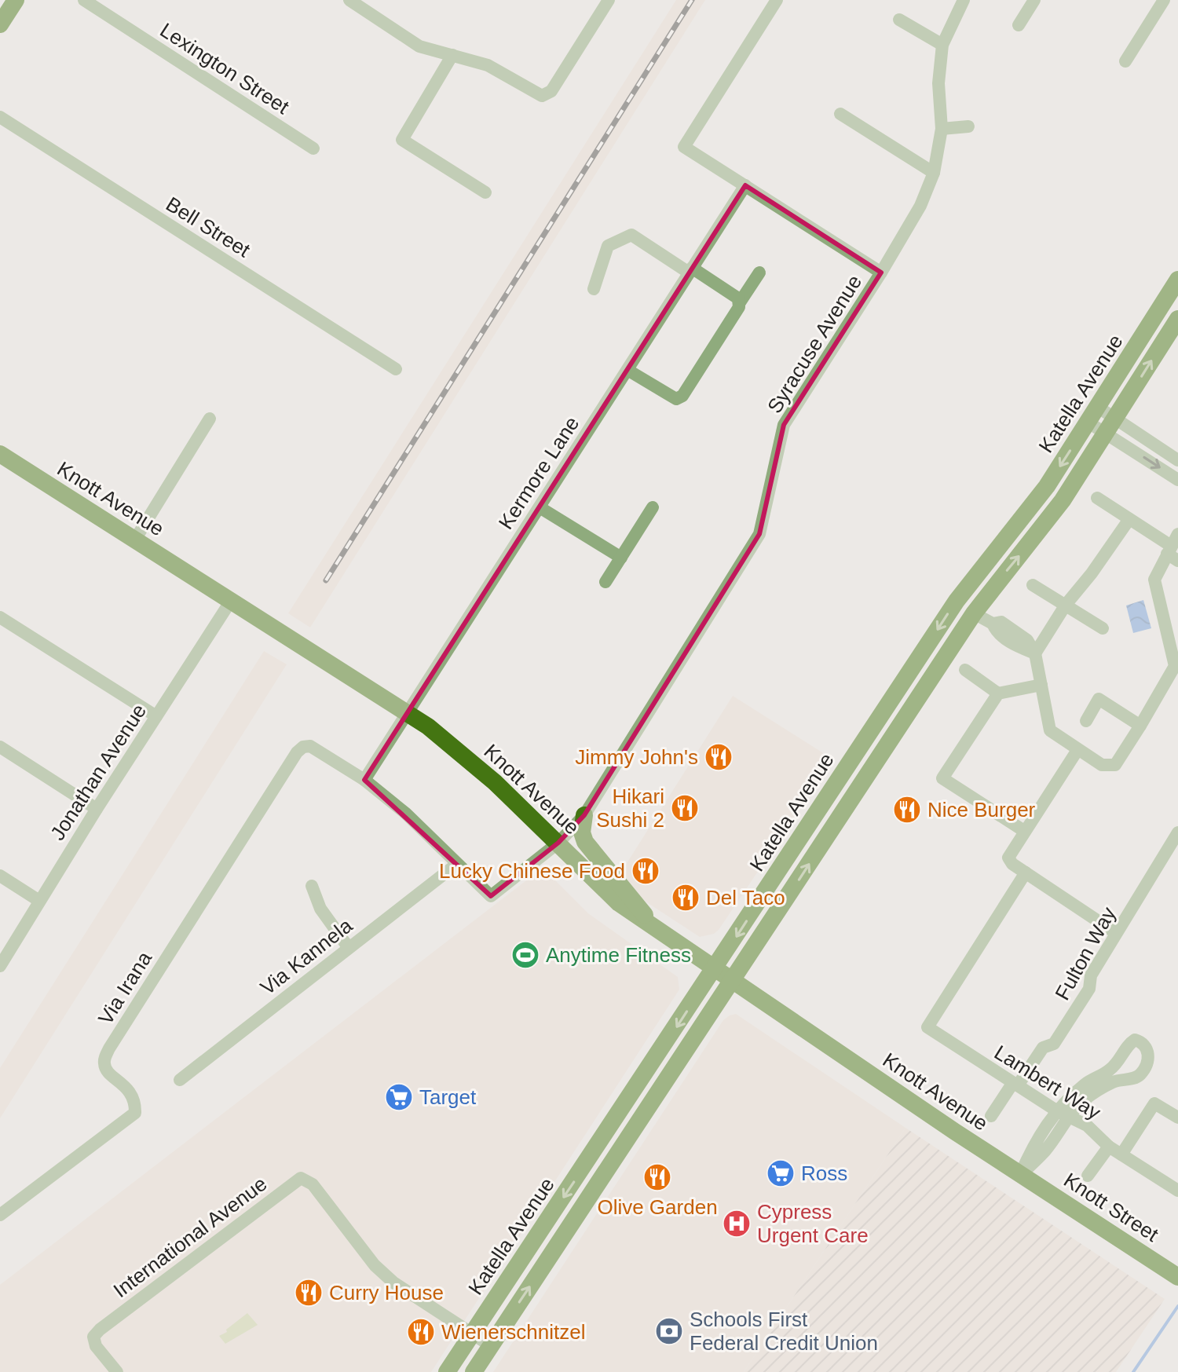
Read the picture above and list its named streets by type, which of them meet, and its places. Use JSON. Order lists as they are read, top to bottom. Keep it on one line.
{"streets":{"main road":["Katella Avenue","Knott Avenue","Knott Street"],"street":["Lexington Street","Bell Street","Syracuse Avenue","Kermore Lane","Jonathan Avenue","Fulton Way","Via Kannela","Via Irana","Lambert Way","International Avenue"]},"crossings":[["Syracuse Avenue","Knott Avenue"],["Syracuse Avenue","Via Kannela"],["Katella Avenue","Knott Avenue"],["Katella Avenue","International Avenue"],["Kermore Lane","Knott Avenue"],["Kermore Lane","Via Irana"],["Knott Avenue","Jonathan Avenue"],["Knott Avenue","Knott Street"],["Fulton Way","Lambert Way"]],"places":{"restaurant":["Jimmy John's","Hikari Sushi 2","Nice Burger","Lucky Chinese Food","Del Taco","Olive Garden","Curry House","Wienerschnitzel"],"sports":["Anytime Fitness"],"supermarket":["Target","Ross"],"hospital":["Cypress Urgent Care"],"bank":["Schools First Federal Credit Union"]}}
